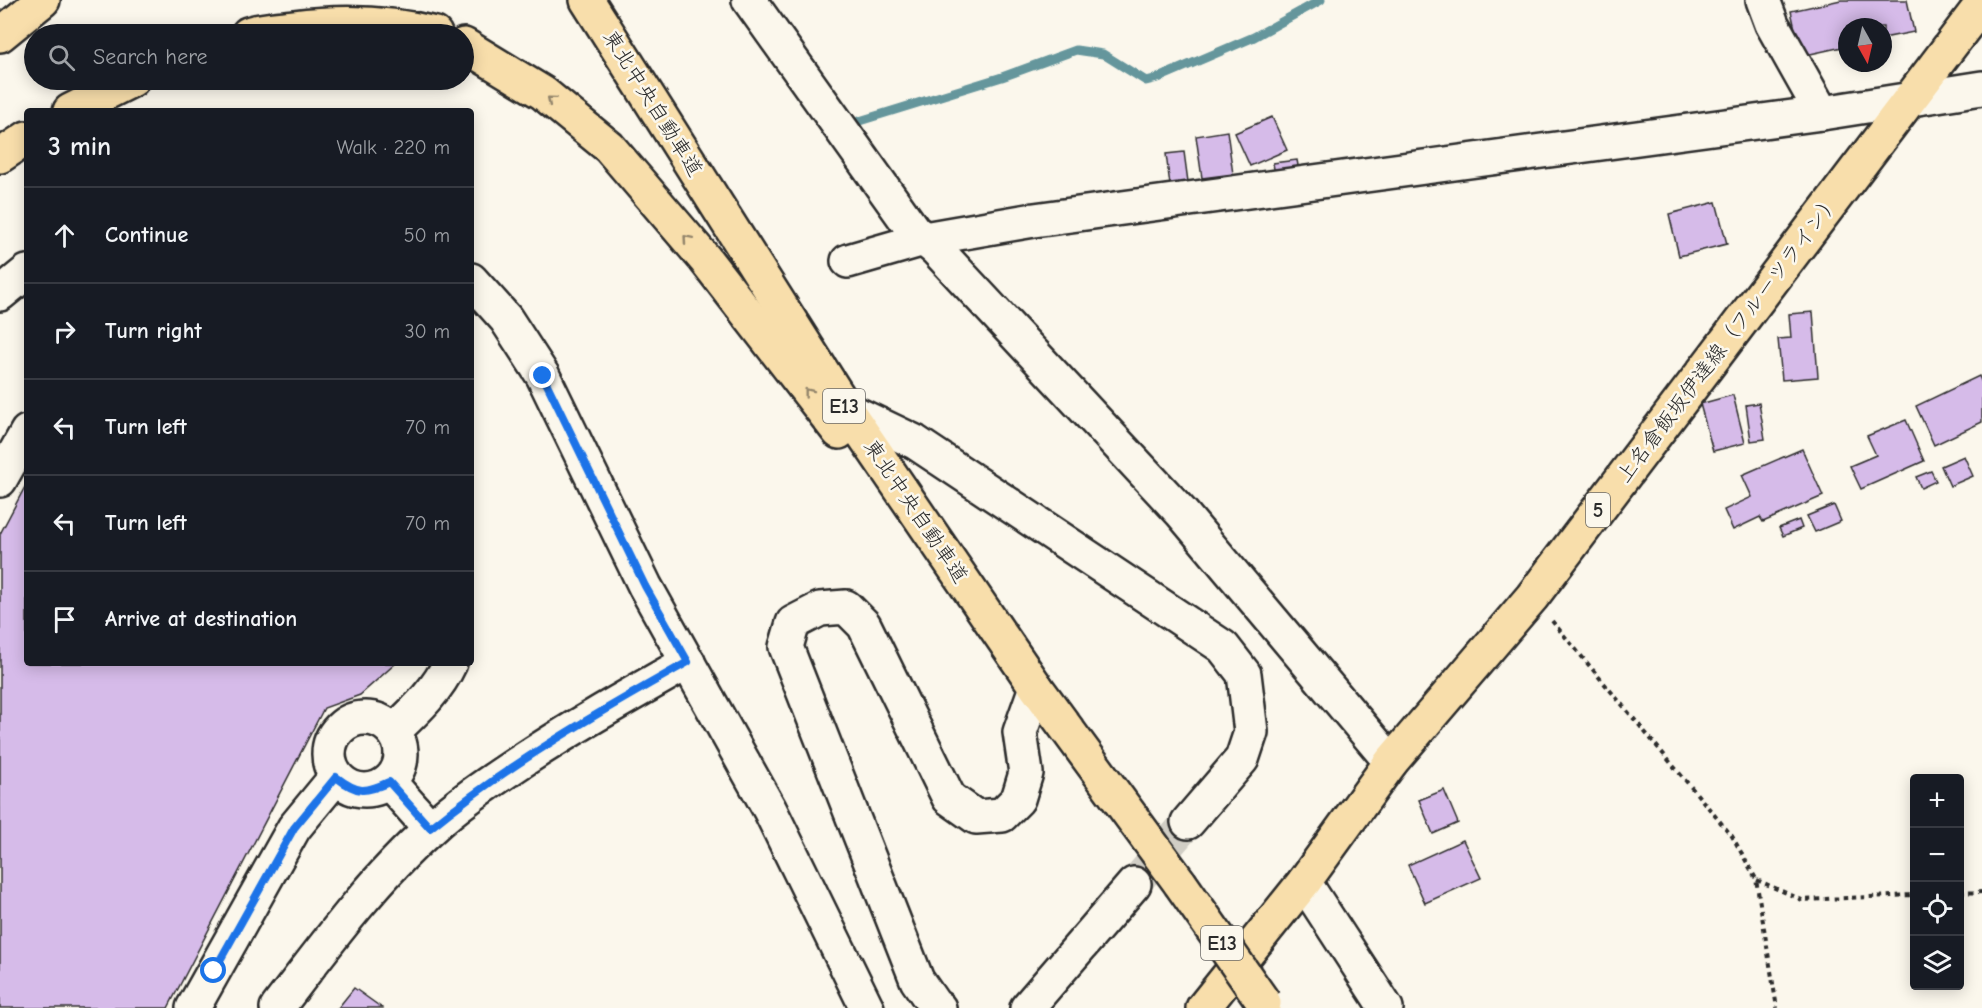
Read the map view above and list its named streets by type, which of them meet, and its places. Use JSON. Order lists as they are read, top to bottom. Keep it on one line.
{"streets":{"main road":["東北中央自動車道","上名倉飯坂伊達線（フルーツライン）","E13","5"]},"north":"bottom","page":{"search":"Search here","heading":["3 min","Walk · 220 m"],"list":[["Continue","50 m"],["Turn right","30 m"],["Turn left","70 m"],["Turn left","70 m"],"Arrive at destination"],"map_buttons":["+","−"]}}
